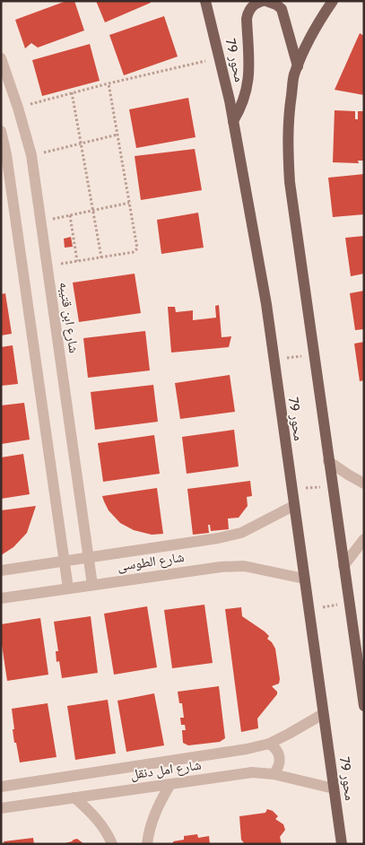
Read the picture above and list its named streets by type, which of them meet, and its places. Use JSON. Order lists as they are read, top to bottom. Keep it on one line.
{"streets":{"main road":["محور 79"],"street":["شارع ابن قتيبه","شارع الطوسى","شارع امل دنقل"]},"crossings":[["محور 79","شارع الطوسى"],["محور 79","شارع امل دنقل"],["شارع ابن قتيبه","شارع الطوسى"]]}
